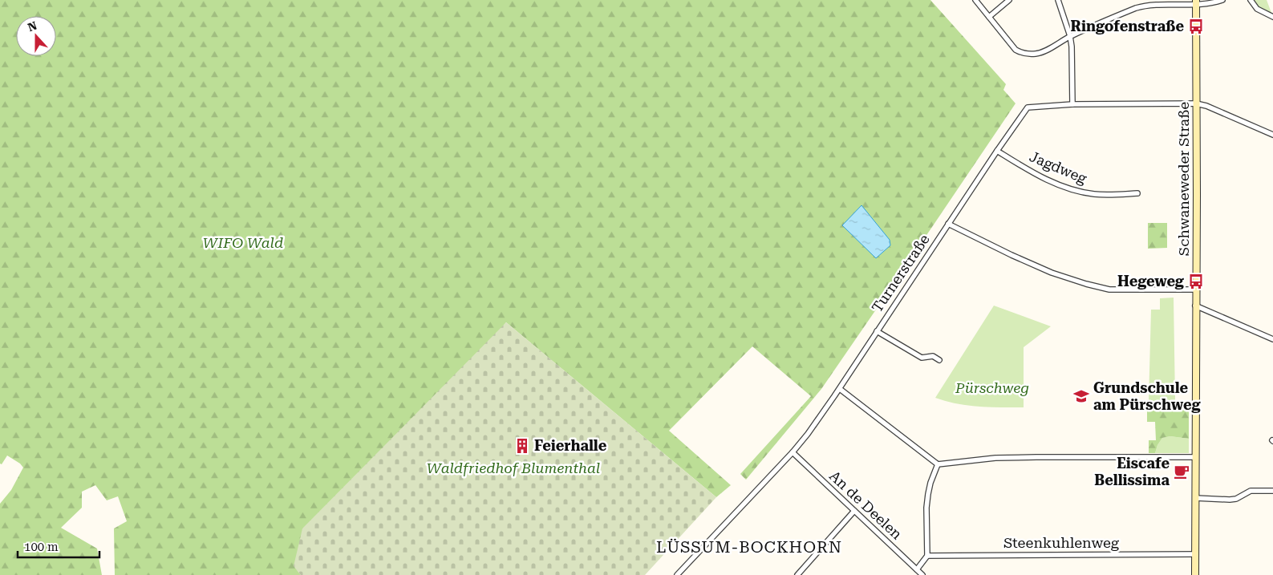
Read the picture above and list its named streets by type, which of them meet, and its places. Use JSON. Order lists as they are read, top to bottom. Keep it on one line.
{"streets":{"main road":["Schwaneweder Straße"],"street":["Jagdweg","Turnerstraße","An de Deelen","Steenkuhlenweg"]},"crossings":[["Jagdweg","Turnerstraße"],["Schwaneweder Straße","Turnerstraße"],["Schwaneweder Straße","Steenkuhlenweg"],["Turnerstraße","An de Deelen"]],"districts":["LÜSSUM-BOCKHORN"],"parks":["WIFO Wald","Pürschweg","Waldfriedhof Blumenthal"],"places":{"bus stop":["Ringofenstraße","Hegeweg"],"school or university":["Grundschule am Pürschweg"],"building":["Feierhalle"],"cafe":["Eiscafe Bellissima"]},"scale_bar":"100 m","north":"top"}
